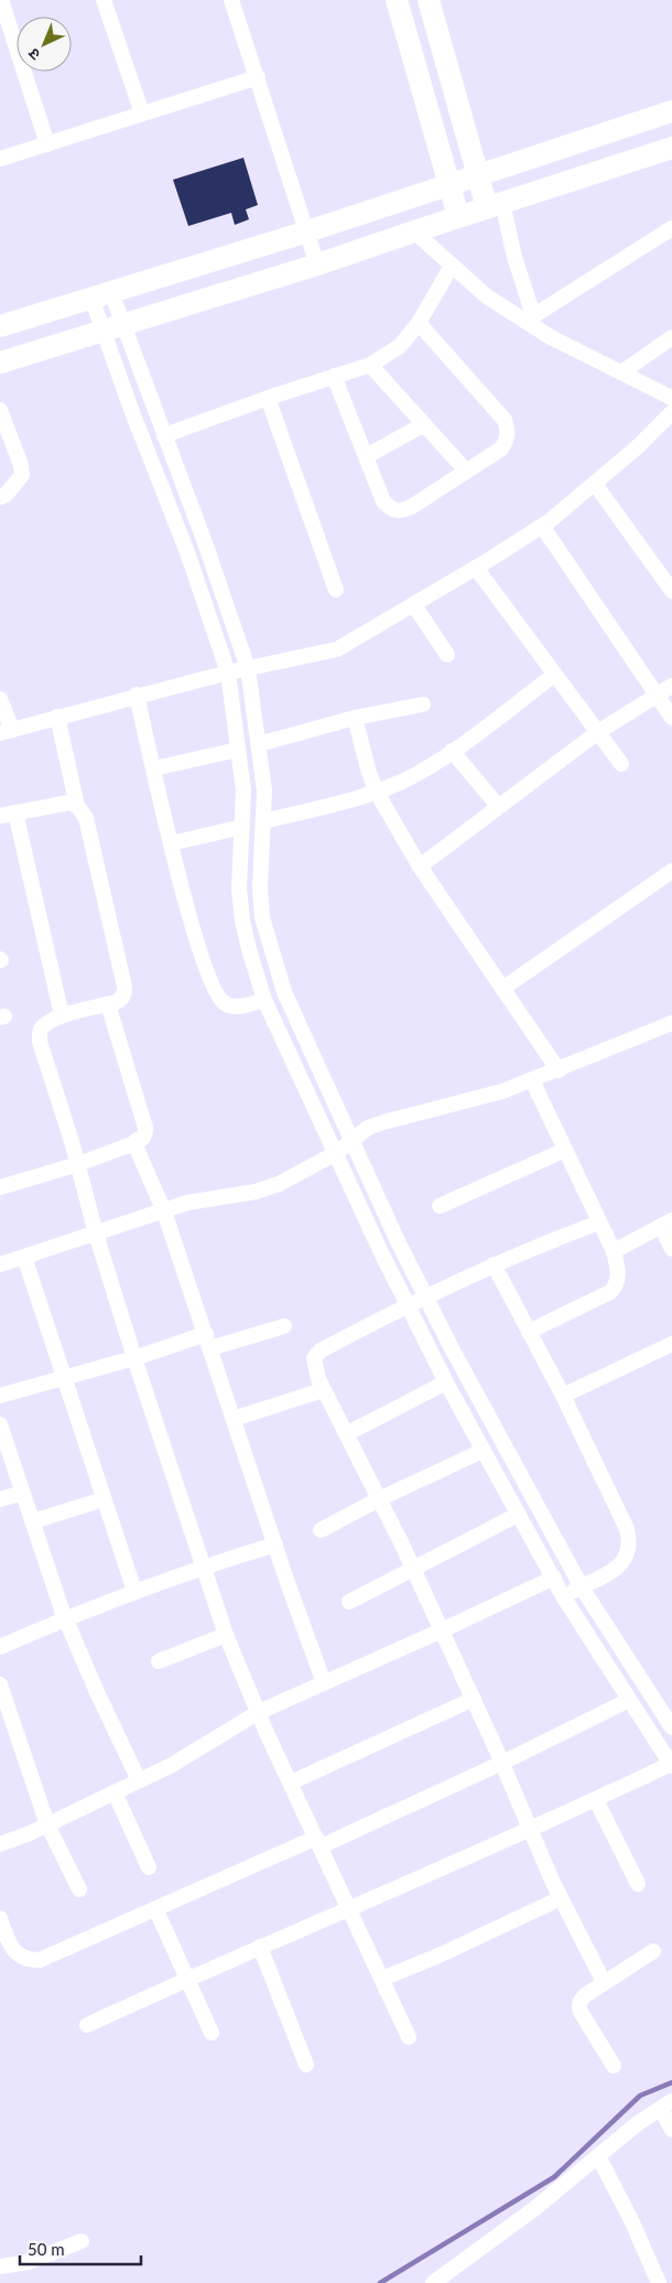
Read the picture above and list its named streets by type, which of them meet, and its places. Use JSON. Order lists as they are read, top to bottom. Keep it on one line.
{"scale_bar":"50 m","north":"bottom left"}
